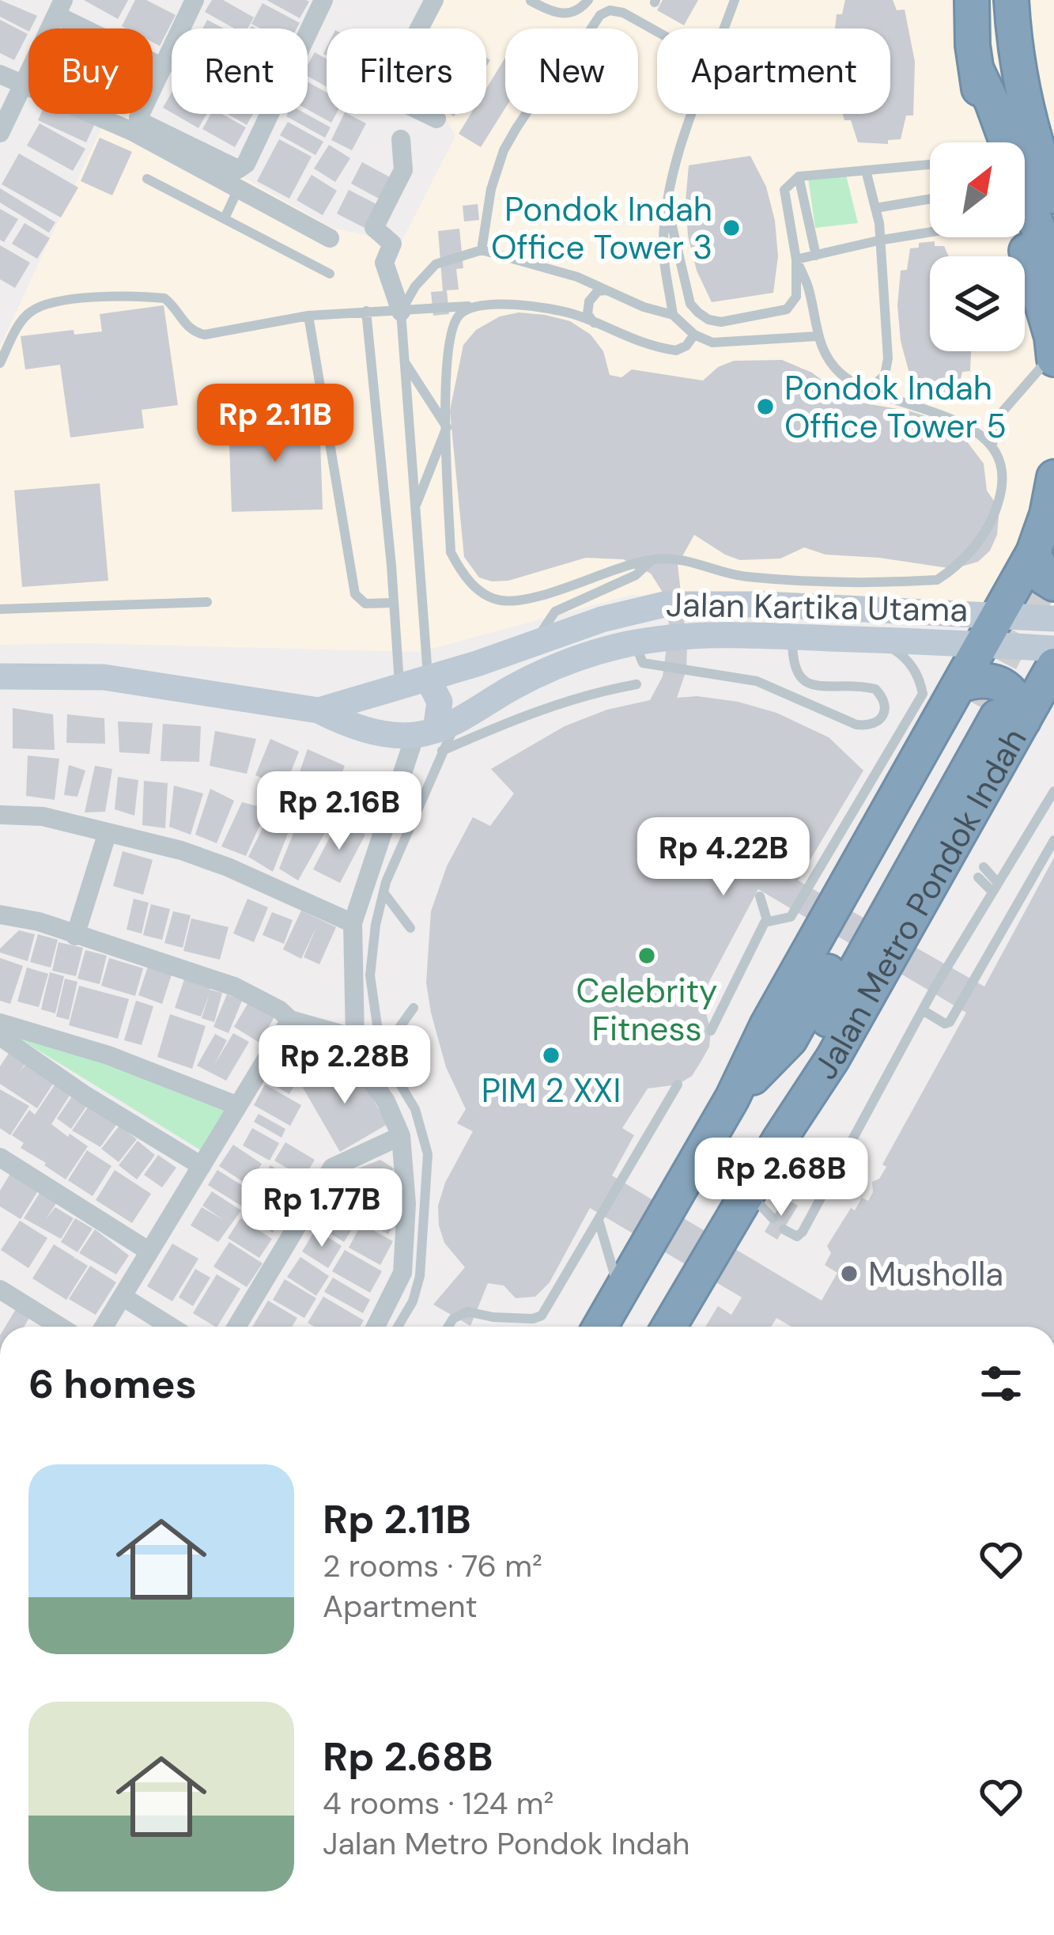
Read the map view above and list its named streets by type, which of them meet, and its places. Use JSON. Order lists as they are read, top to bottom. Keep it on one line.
{"streets":{"highway":["Jalan Metro Pondok Indah"],"main road":["Jalan Kartika Utama"]},"crossings":[["Jalan Kartika Utama","Jalan Metro Pondok Indah"]],"places":["Pondok Indah Office Tower 3","Pondok Indah Office Tower 5","Celebrity Fitness","PIM 2 XXI","Musholla"],"north":"top right","page":{"chip":["Buy","Rent","Filters","New","Apartment"],"price":["Rp 2.11B","Rp 2.16B","Rp 4.22B","Rp 2.28B","Rp 2.68B","Rp 1.77B"],"heading":"6 homes","list":[{"name":"Rp 2.11B","note":"2 rooms · 76 m² · Apartment"},{"name":"Rp 2.68B","note":"4 rooms · 124 m² · Jalan Metro Pondok Indah"}]}}
